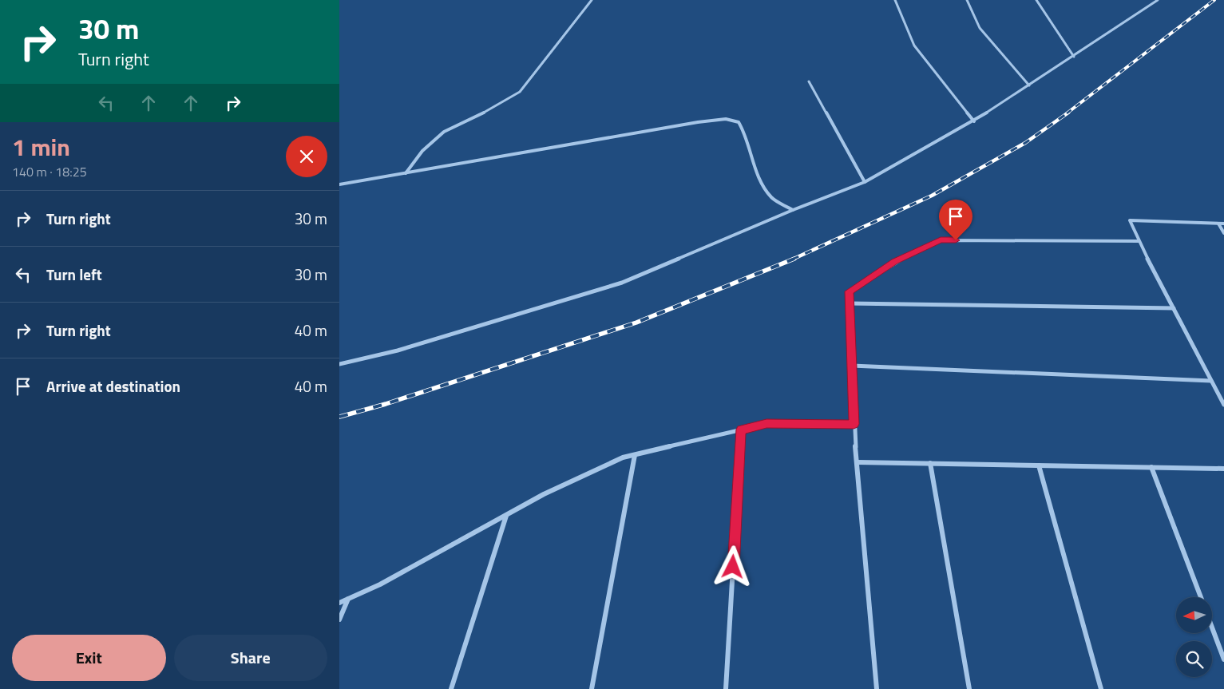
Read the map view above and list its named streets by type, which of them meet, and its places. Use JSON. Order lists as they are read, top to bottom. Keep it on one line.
{"north":"left","page":{"turn":["30 m","Turn right"],"heading":["1 min","140 m · 18:25"],"list":[{"name":"Turn right","value":"30 m"},{"name":"Turn left","value":"30 m"},{"name":"Turn right","value":"40 m"},{"name":"Arrive at destination","value":"40 m"}],"buttons":["Exit","Share"]}}
